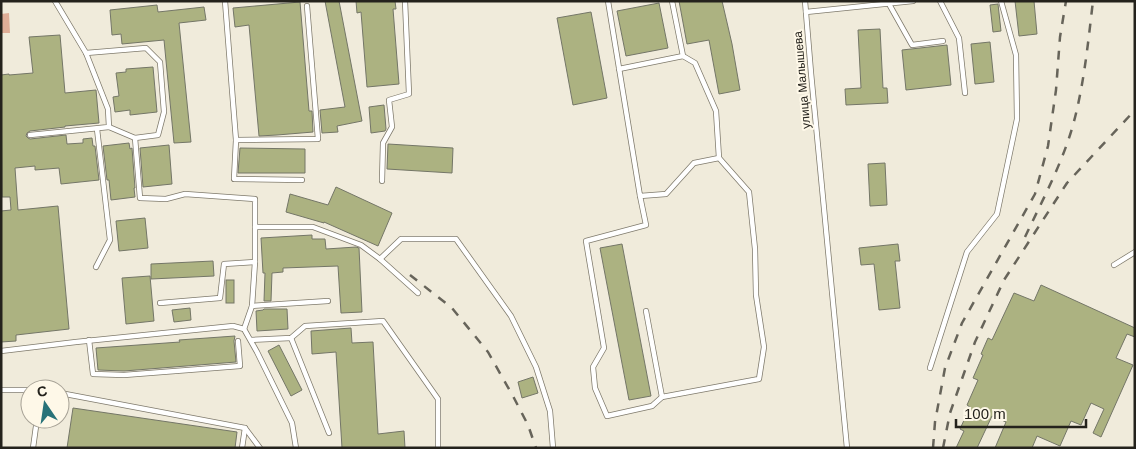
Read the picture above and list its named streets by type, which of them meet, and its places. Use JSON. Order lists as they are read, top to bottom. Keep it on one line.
{"streets":{"lane":["улица Малышева"]},"scale_bar":"100 m","north":"top"}
